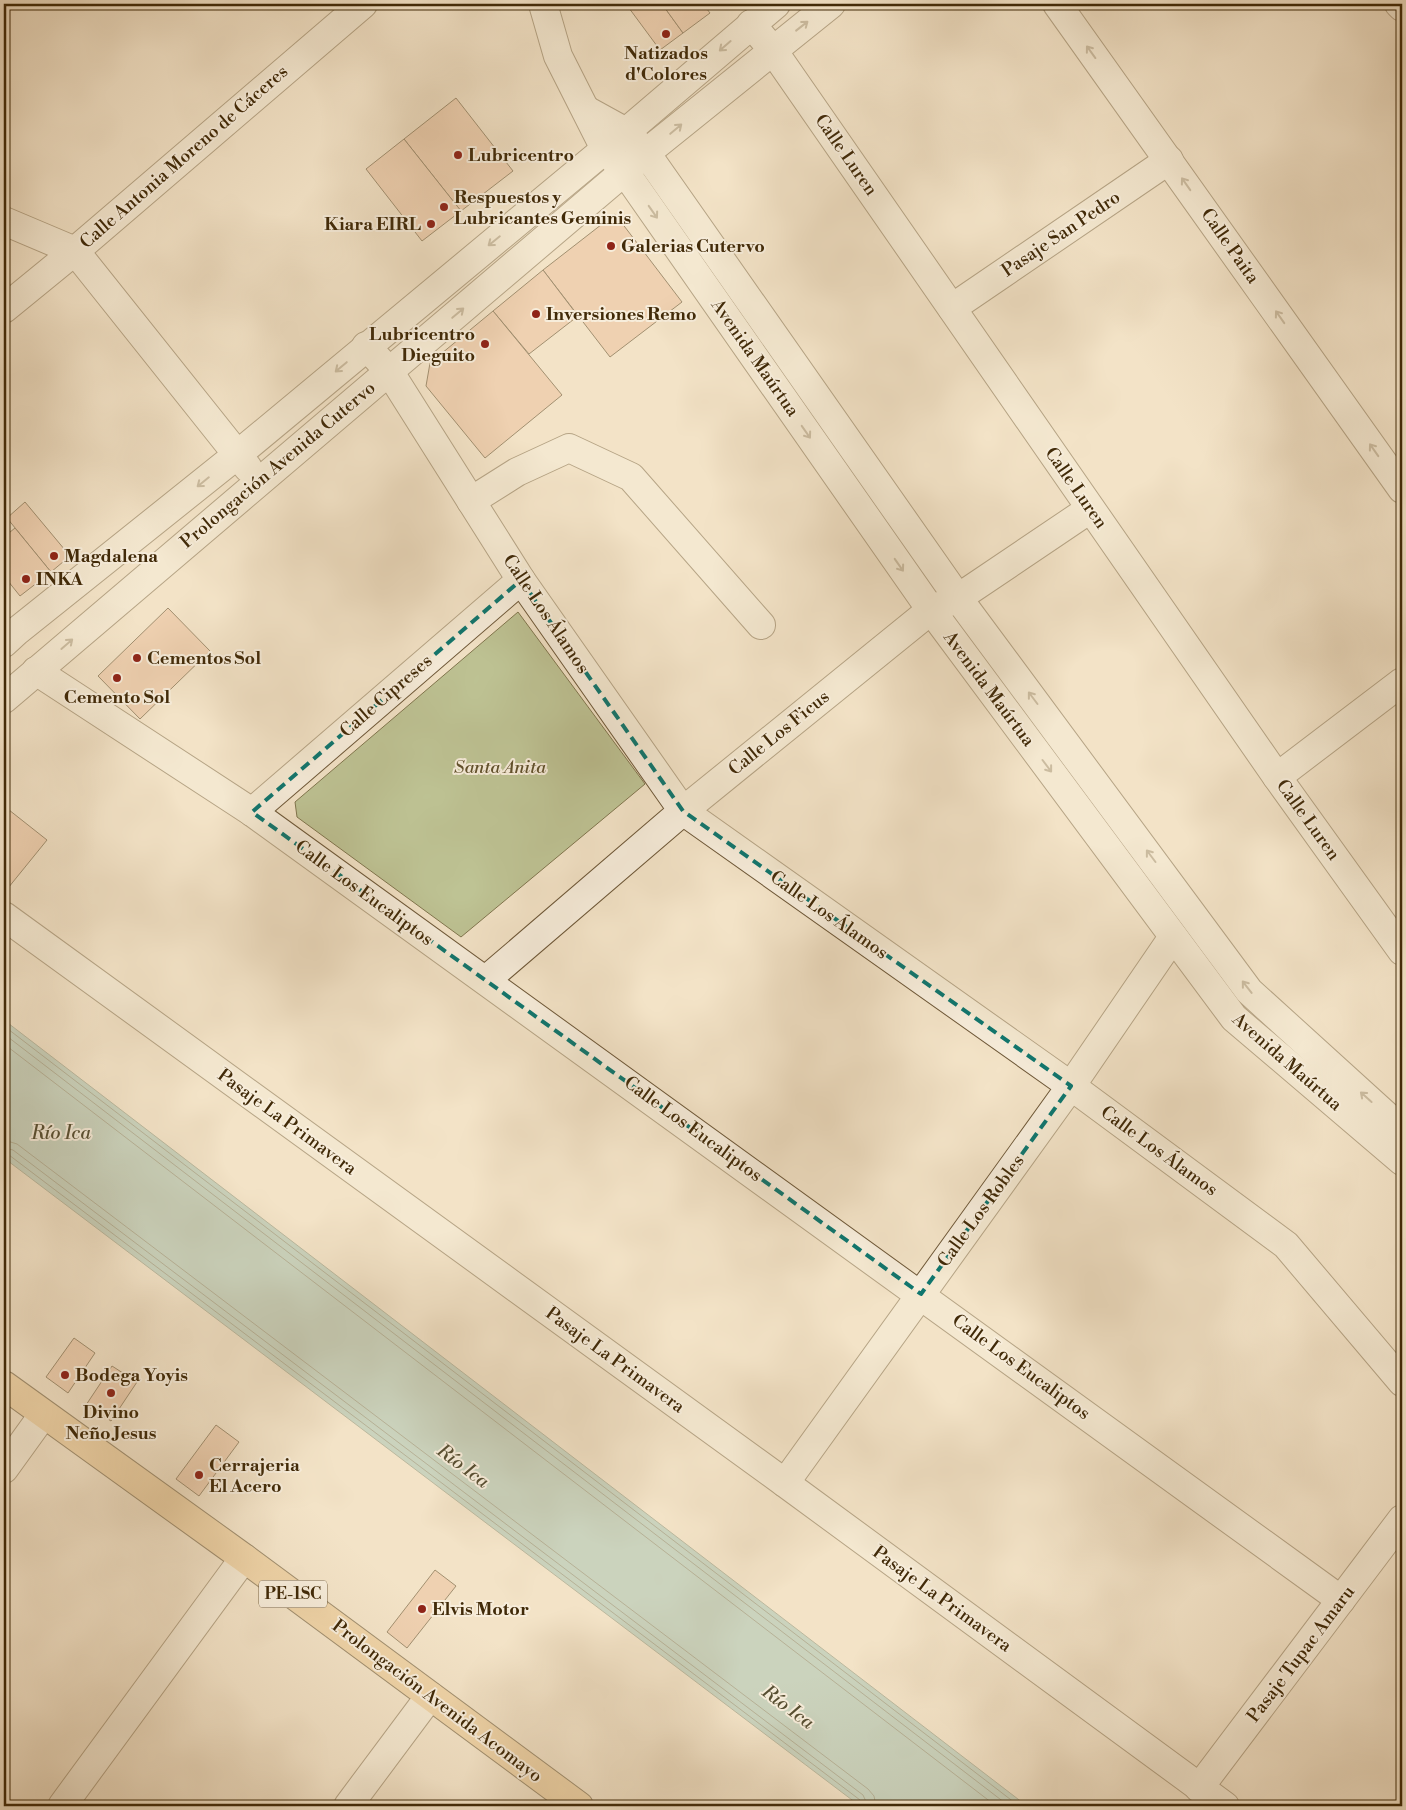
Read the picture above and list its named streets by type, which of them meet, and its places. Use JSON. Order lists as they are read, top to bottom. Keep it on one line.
{"streets":{"main road":["PE-1SC","Prolongación Avenida Acomayo"],"street":["Calle Luren","Calle Antonia Moreno de Cáceres","Pasaje San Pedro","Calle Paita","Avenida Maúrtua","Prolongación Avenida Cutervo","Calle Los Álamos","Calle Cipreses","Calle Los Ficus","Calle Los Eucaliptos","Pasaje La Primavera","Calle Los Robles","Pasaje Tupac Amaru"]},"crossings":[["Calle Luren","Pasaje San Pedro"],["Calle Luren","Prolongación Avenida Cutervo"],["Calle Luren","Calle Los Ficus"],["Pasaje San Pedro","Calle Paita"],["Avenida Maúrtua","Prolongación Avenida Cutervo"],["Avenida Maúrtua","Calle Los Ficus"],["Avenida Maúrtua","Calle Los Robles"],["Prolongación Avenida Cutervo","Calle Los Álamos"],["Prolongación Avenida Cutervo","Calle Los Eucaliptos"],["Calle Los Álamos","Calle Cipreses"],["Calle Los Álamos","Calle Los Ficus"],["Calle Los Álamos","Calle Los Robles"],["Calle Cipreses","Calle Los Eucaliptos"],["Calle Los Ficus","Calle Los Eucaliptos"],["Calle Los Eucaliptos","Calle Los Robles"],["Calle Los Eucaliptos","Pasaje Tupac Amaru"],["Pasaje La Primavera","Calle Los Robles"],["Pasaje La Primavera","Pasaje Tupac Amaru"]],"one_way":["Calle Paita"],"water":["Río Ica"],"parks":["Santa Anita"],"places":["Natizados d'Colores","Lubricentro","Respuestos y Lubricantes Geminis","Kiara EIRL","Galerias Cutervo","Inversiones Remo","Lubricentro Dieguito","Magdalena","INKA","Cementos Sol","Cemento Sol","Bodega Yoyis","Divino Neño Jesus","Cerrajeria El Acero","Elvis Motor"]}
